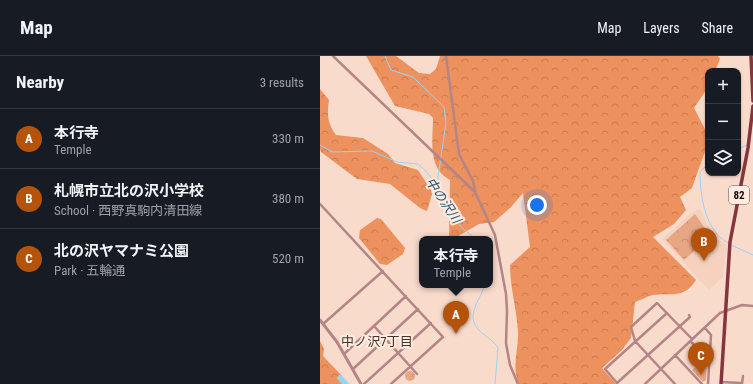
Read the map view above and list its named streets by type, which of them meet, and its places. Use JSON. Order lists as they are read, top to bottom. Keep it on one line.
{"streets":{"main road":["82"]},"districts":["中ノ沢7丁目"],"water":["中の沢川"],"page":{"header":"Map","nav":["Map","Layers","Share"],"heading":["Nearby","3 results"],"map_buttons":["+","−"],"list":[{"mark":"A","name":"本行寺","note":"Temple","value":"330 m"},{"mark":"B","name":"札幌市立北の沢小学校","note":"School · 西野真駒内清田線","value":"380 m"},{"mark":"C","name":"北の沢ヤマナミ公園","note":"Park · 五輪通","value":"520 m"}],"pins":["B","A","C"],"popup":["本行寺","Temple"]}}
